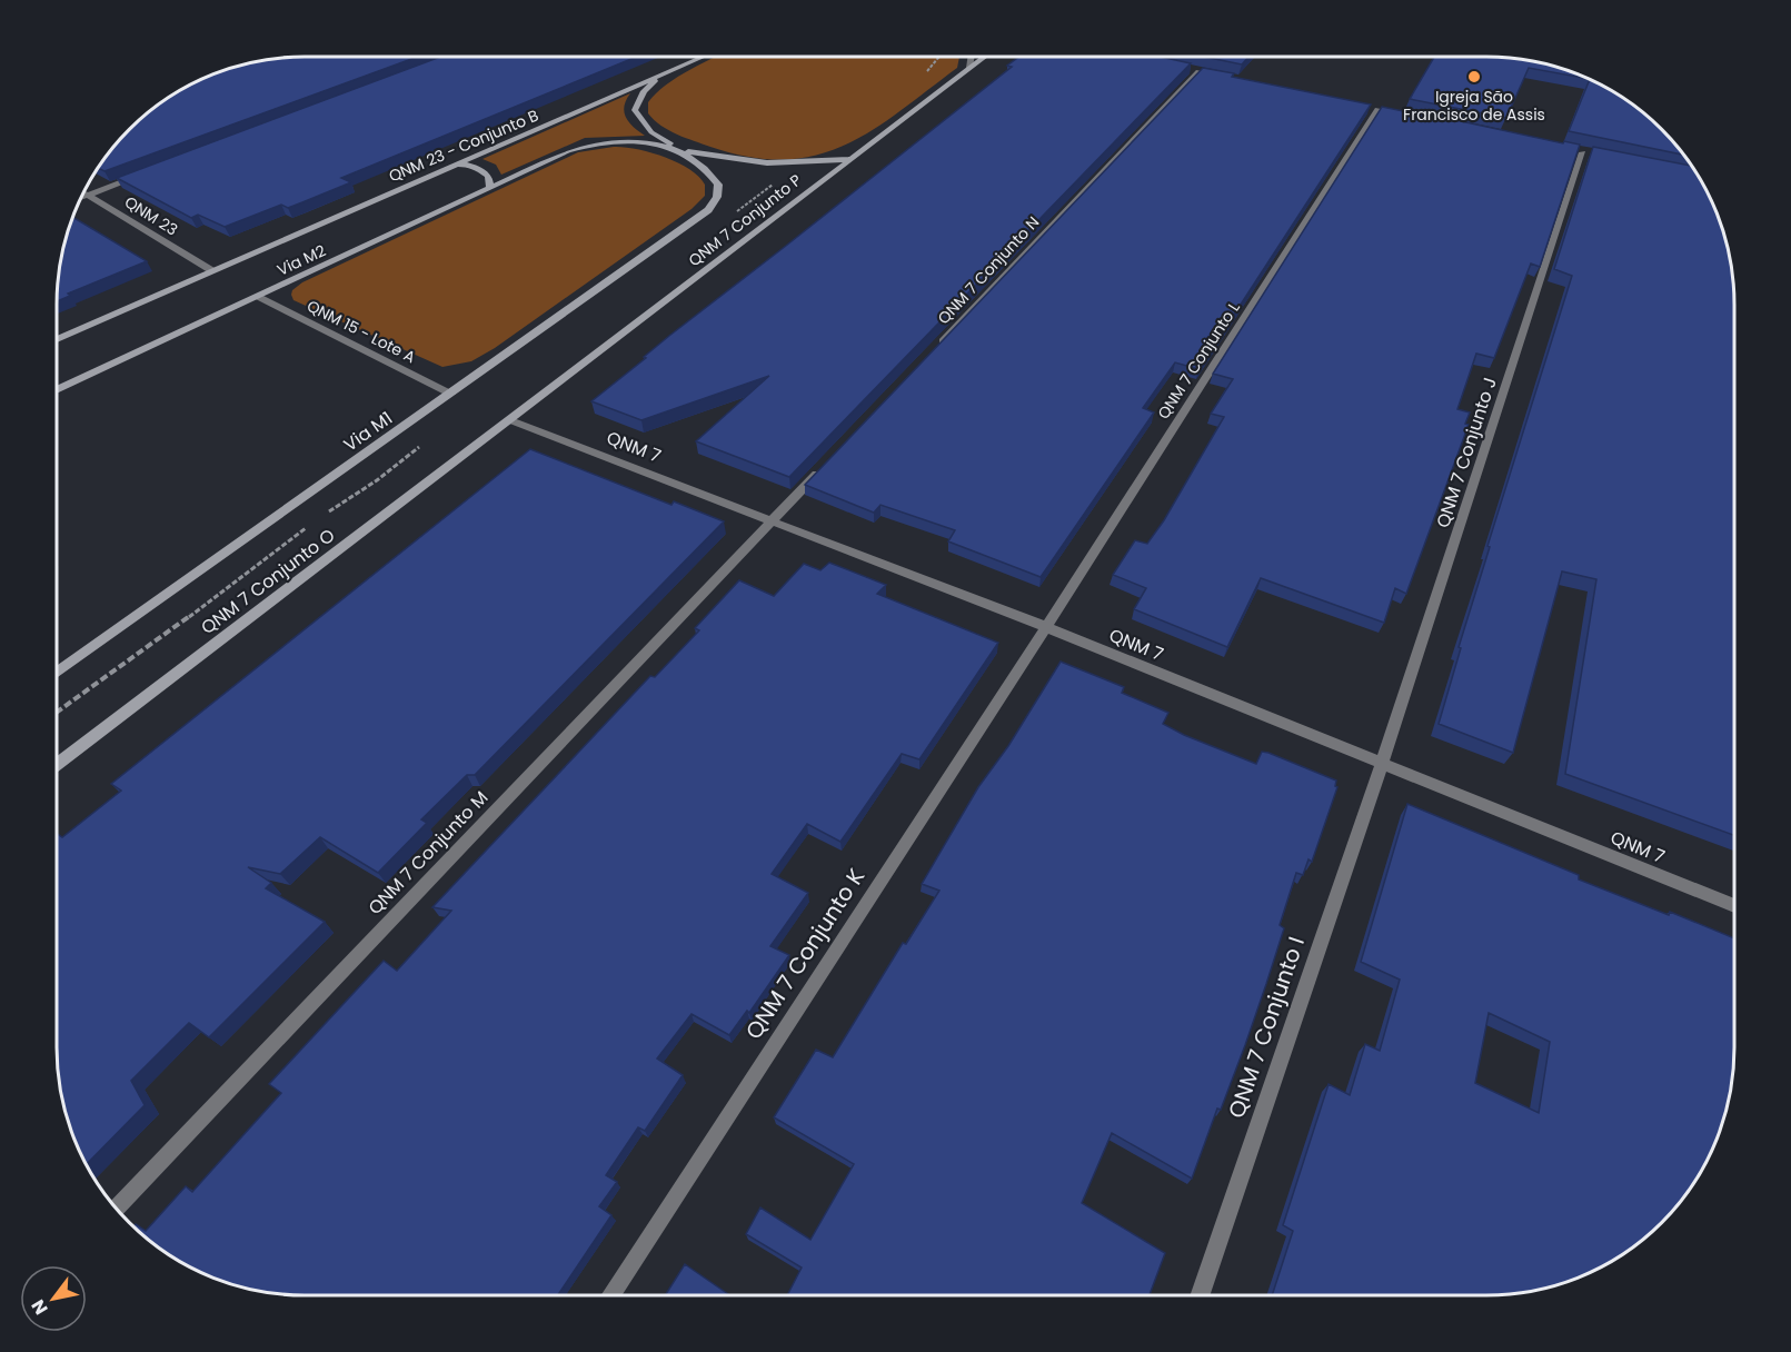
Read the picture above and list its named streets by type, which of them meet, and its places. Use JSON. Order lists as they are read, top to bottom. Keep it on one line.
{"streets":{"main road":["QNM 23 - Conjunto B","QNM 7 Conjunto P","Via M2","Via M1","QNM 7 Conjunto O"],"street":["QNM 23","QNM 7 Conjunto N","QNM 15 - Lote A","QNM 7 Conjunto L","QNM 7","QNM 7 Conjunto J","QNM 7 Conjunto M","QNM 7 Conjunto K","QNM 7 Conjunto I"]},"crossings":[["QNM 23 - Conjunto B","QNM 23"],["QNM 7 Conjunto P","Via M2"],["QNM 7 Conjunto P","QNM 7"],["QNM 7 Conjunto P","QNM 7 Conjunto O"],["Via M2","QNM 15 - Lote A"],["Via M2","Via M1"],["QNM 15 - Lote A","Via M1"],["QNM 7 Conjunto L","QNM 7"],["QNM 7 Conjunto L","QNM 7 Conjunto K"],["QNM 7","QNM 7 Conjunto J"],["QNM 7","QNM 7 Conjunto O"],["QNM 7","QNM 7 Conjunto M"],["QNM 7","QNM 7 Conjunto K"],["QNM 7","QNM 7 Conjunto I"],["QNM 7 Conjunto J","QNM 7 Conjunto I"]],"places":["Igreja São Francisco de Assis"],"north":"bottom left"}
